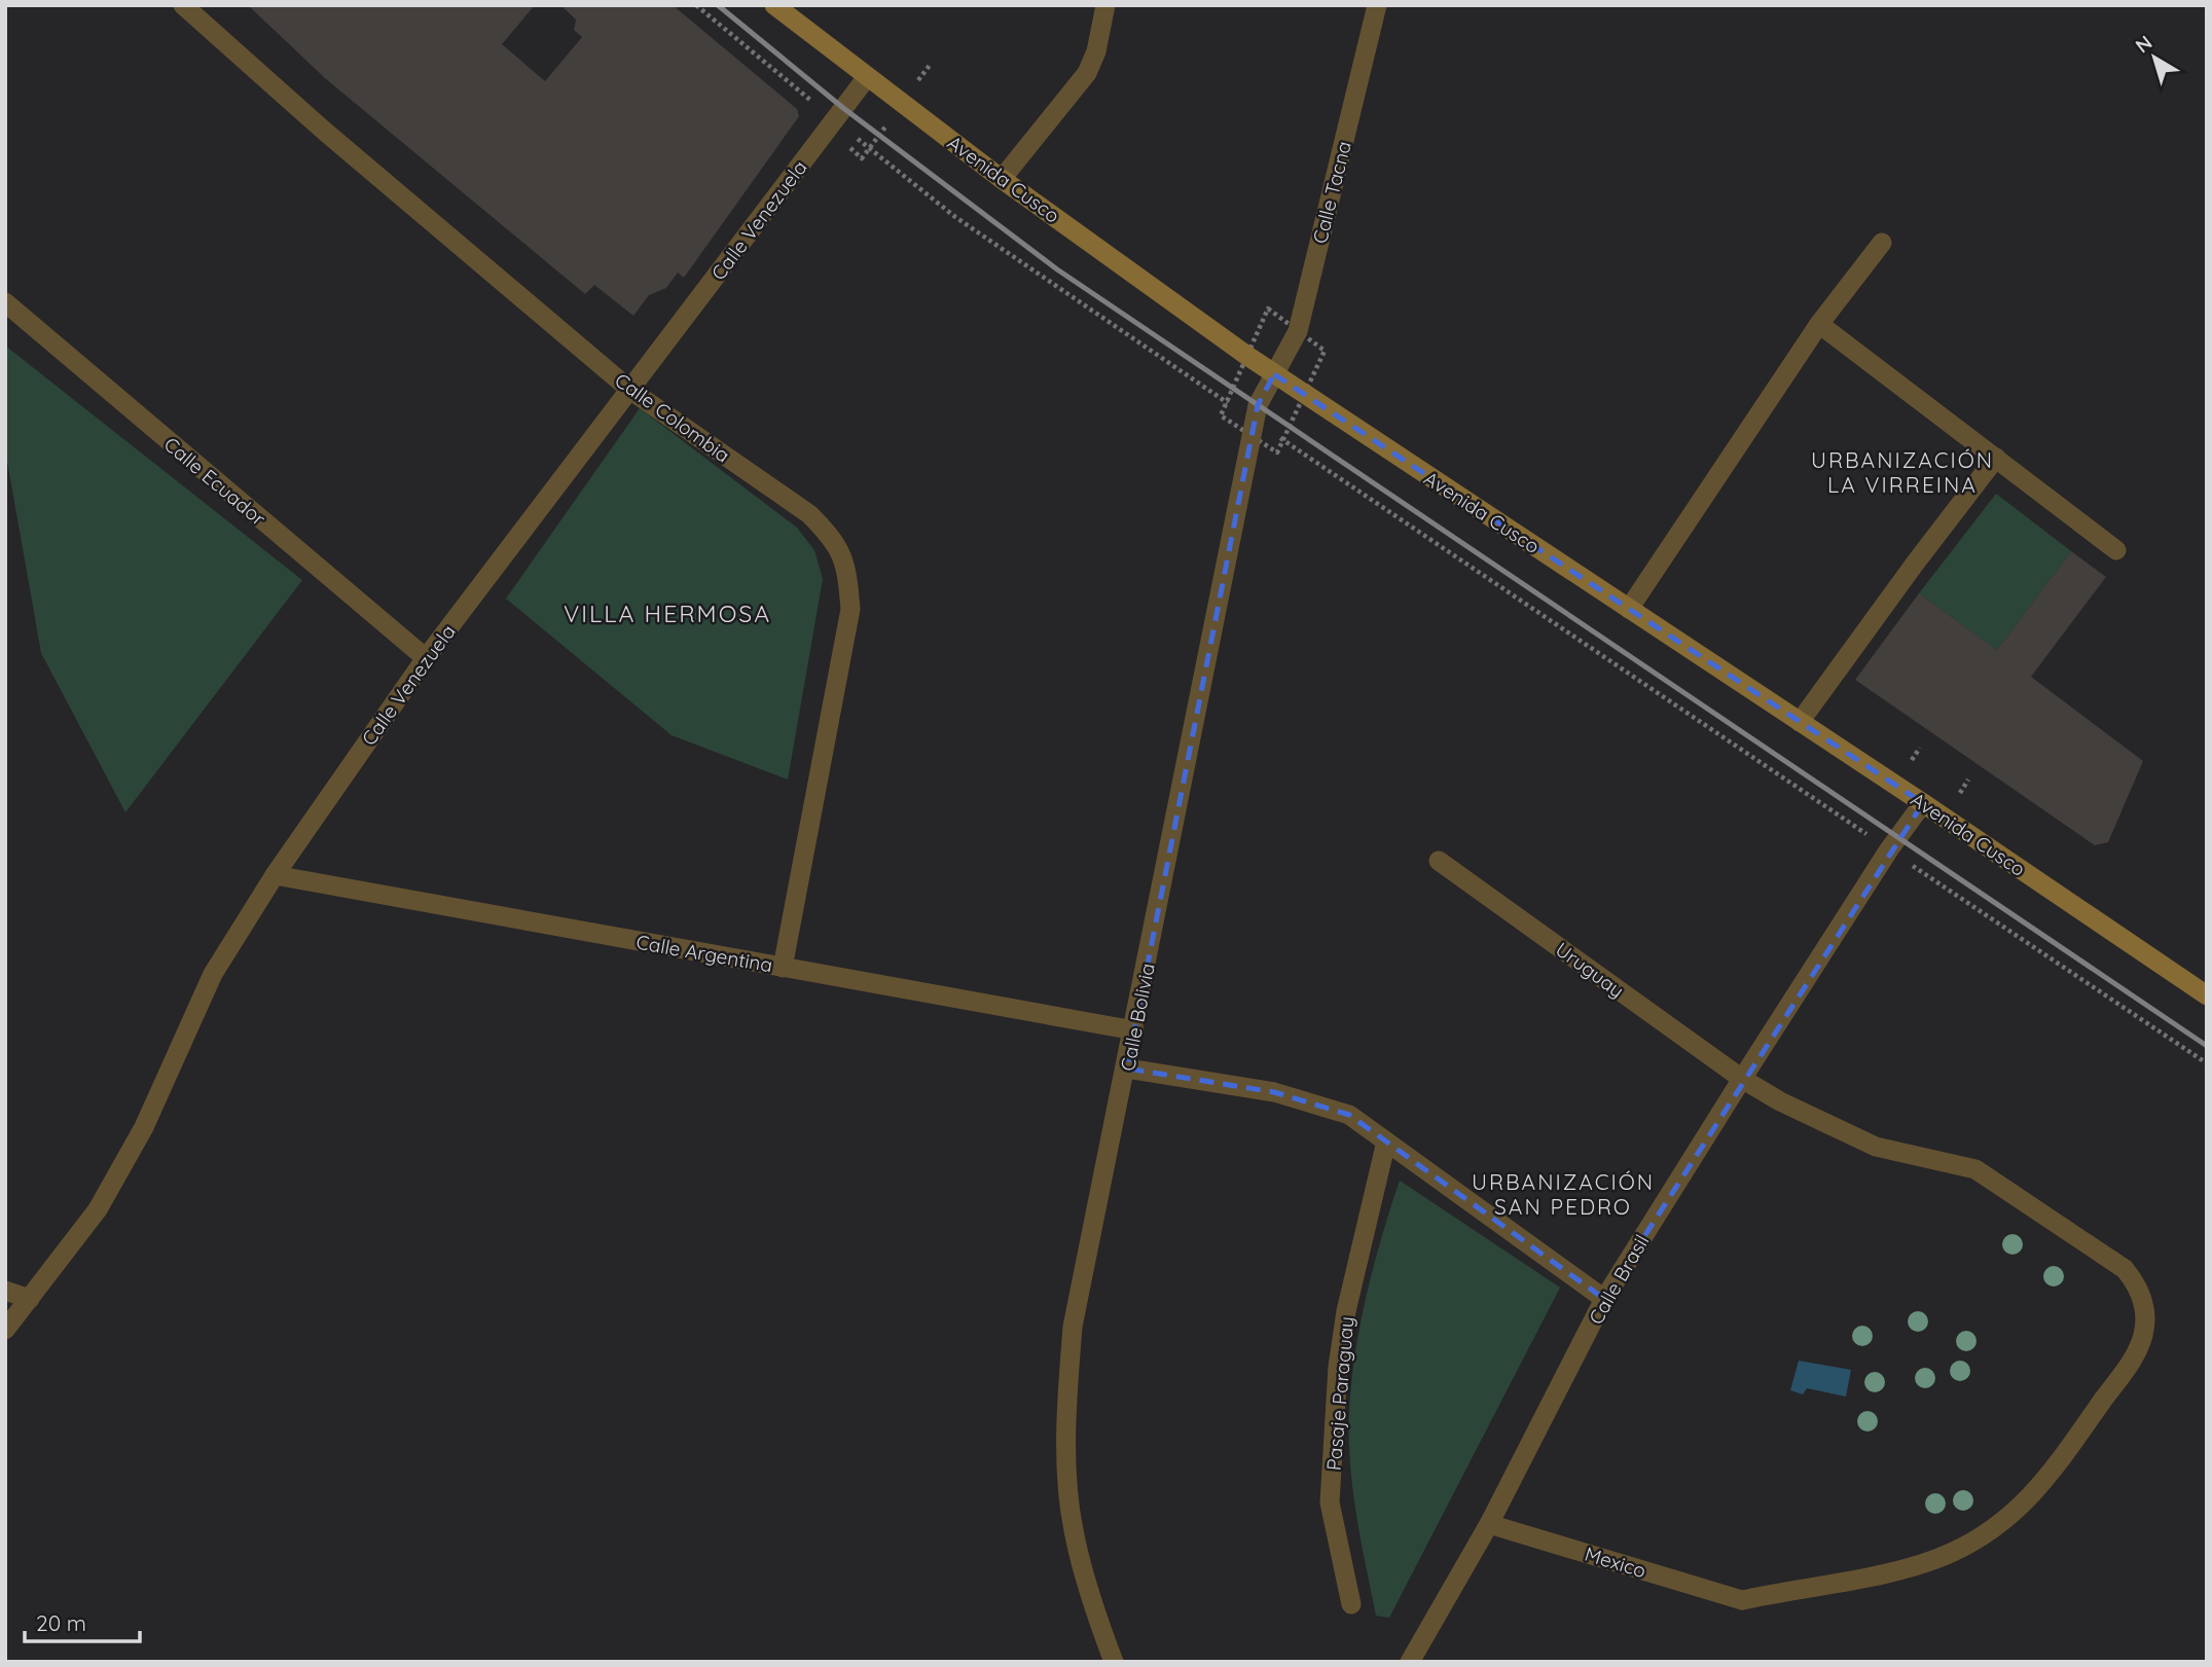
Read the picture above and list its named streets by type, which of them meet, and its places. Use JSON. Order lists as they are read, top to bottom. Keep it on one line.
{"streets":{"main road":["Avenida Cusco"],"street":["Calle Tacna","Calle Venezuela","Calle Colombia","Calle Ecuador","Calle Argentina","Uruguay","Calle Bolivia","Calle Brasil","Pasaje Paraguay","Mexico"]},"crossings":[["Avenida Cusco","Calle Tacna"],["Avenida Cusco","Calle Venezuela"],["Avenida Cusco","Calle Bolivia"],["Avenida Cusco","Calle Brasil"],["Calle Tacna","Calle Bolivia"],["Calle Venezuela","Calle Colombia"],["Calle Venezuela","Calle Ecuador"],["Calle Venezuela","Calle Argentina"],["Calle Colombia","Calle Argentina"],["Calle Argentina","Calle Bolivia"],["Uruguay","Calle Brasil"],["Uruguay","Mexico"],["Calle Brasil","Mexico"]],"districts":["URBANIZACIÓN LA VIRREINA","VILLA HERMOSA","URBANIZACIÓN SAN PEDRO"],"scale_bar":"20 m","north":"top left"}
